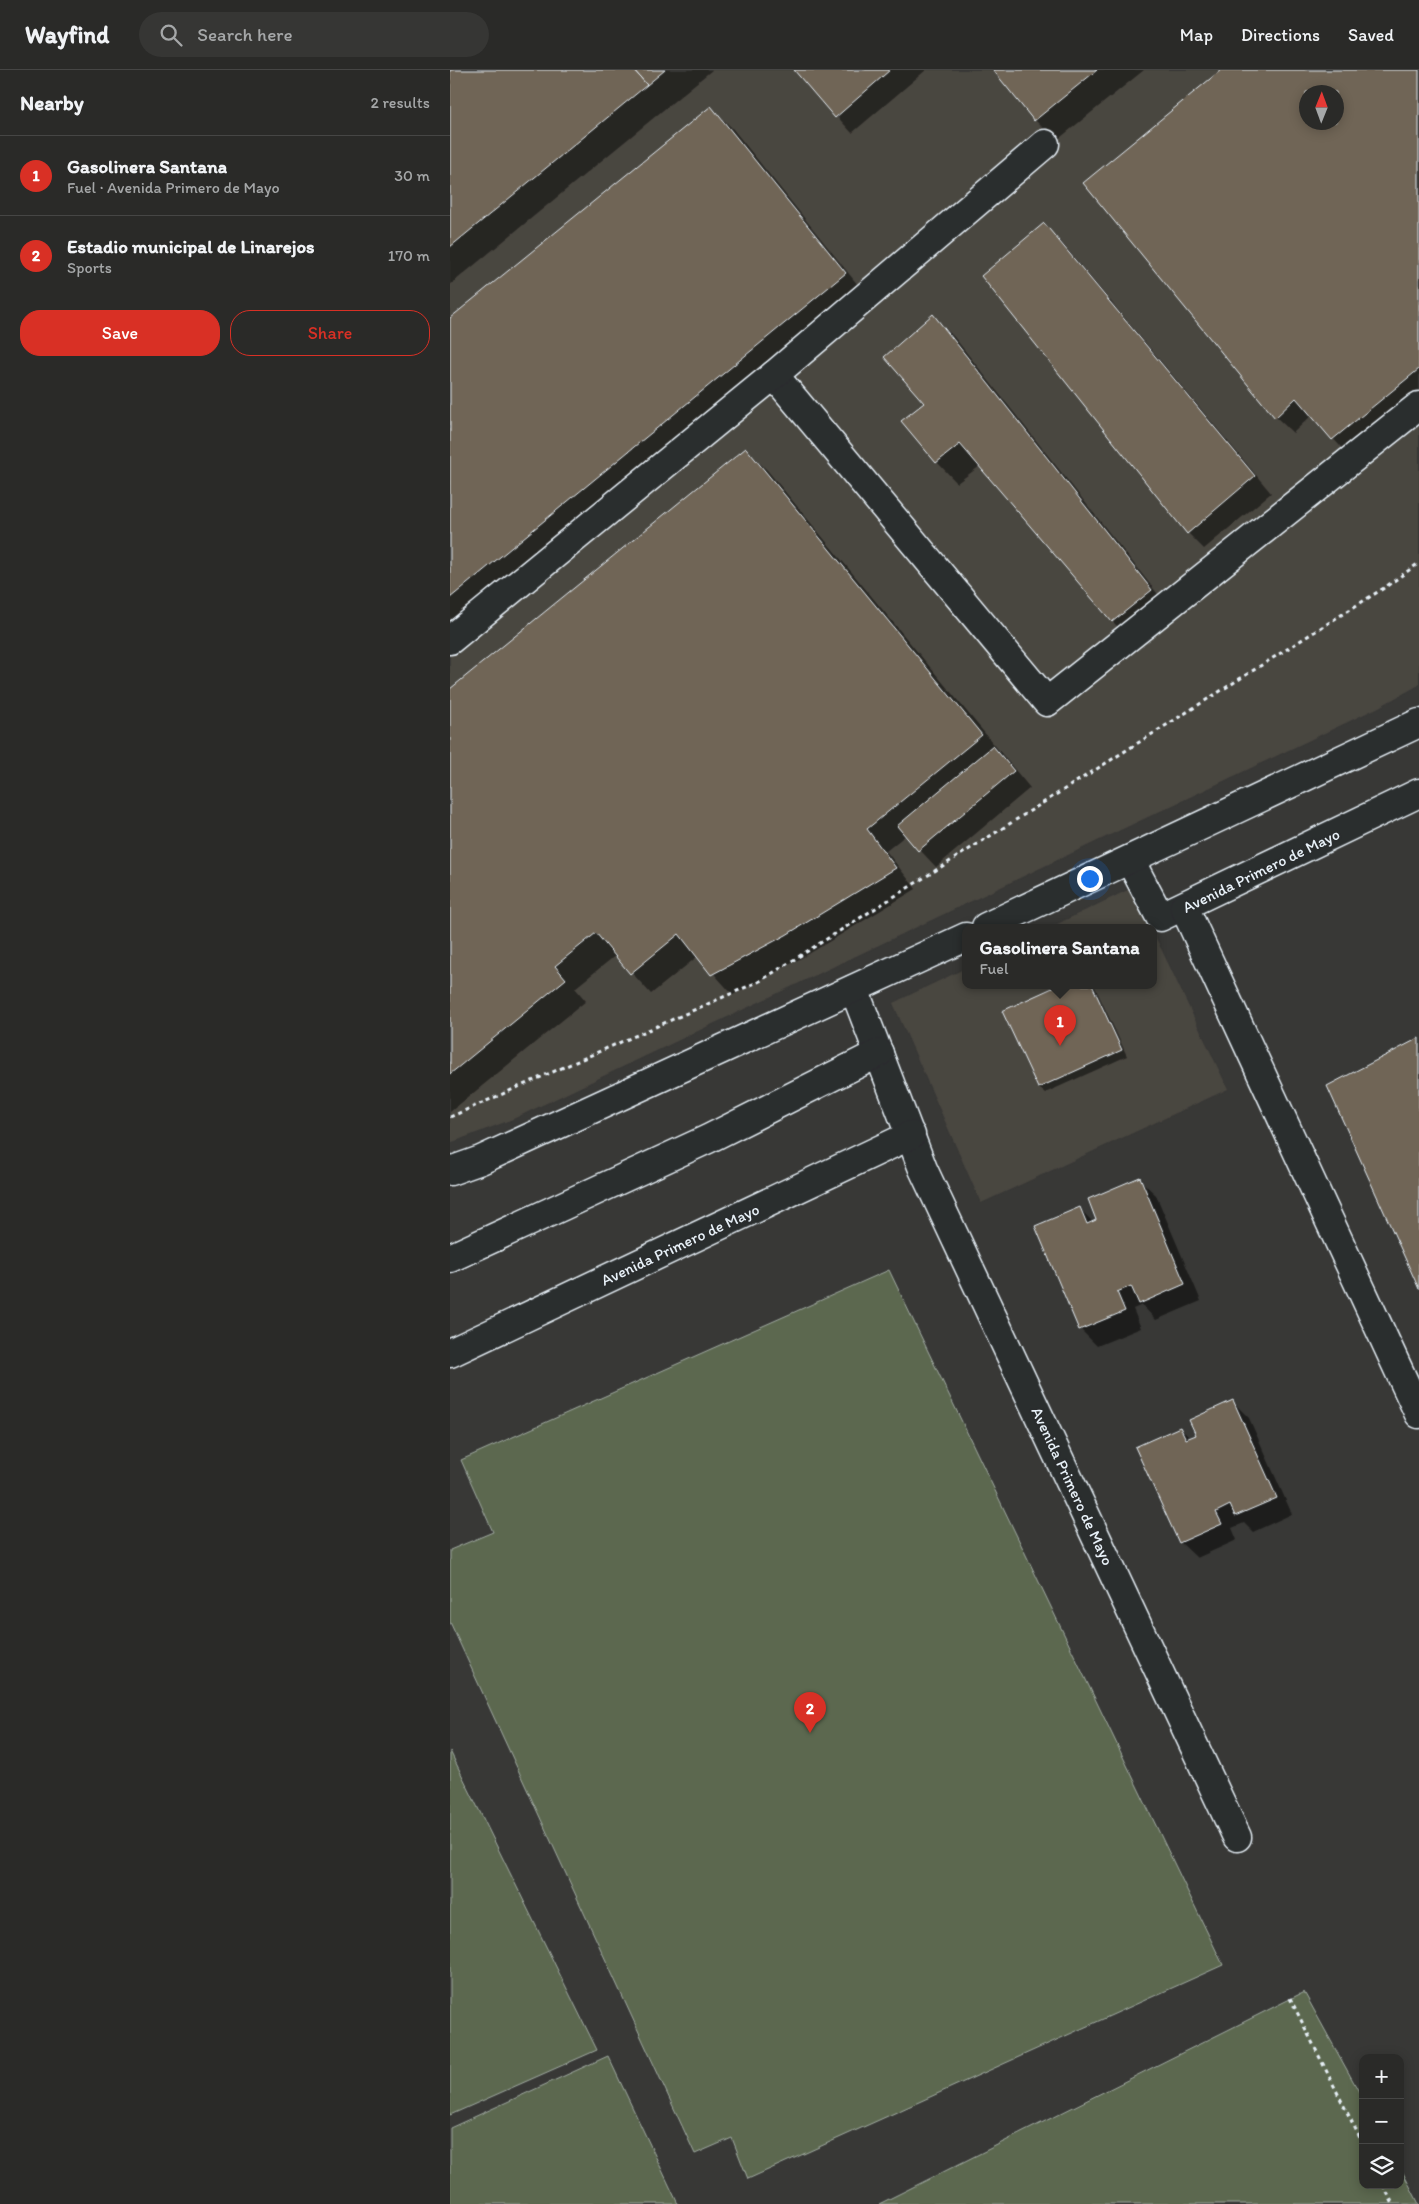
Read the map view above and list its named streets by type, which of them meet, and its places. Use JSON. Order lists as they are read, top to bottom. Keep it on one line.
{"streets":{"street":["Avenida Primero de Mayo"]},"north":"top","page":{"header":"Wayfind","search":"Search here","nav":["Map","Directions","Saved"],"heading":["Nearby","2 results"],"list":[{"mark":"1","name":"Gasolinera Santana","note":"Fuel · Avenida Primero de Mayo","value":"30 m"},{"mark":"2","name":"Estadio municipal de Linarejos","note":"Sports","value":"170 m"}],"buttons":["Save","Share"],"popup":["Gasolinera Santana","Fuel"],"pins":["1","2"],"map_buttons":["+","−"]}}
